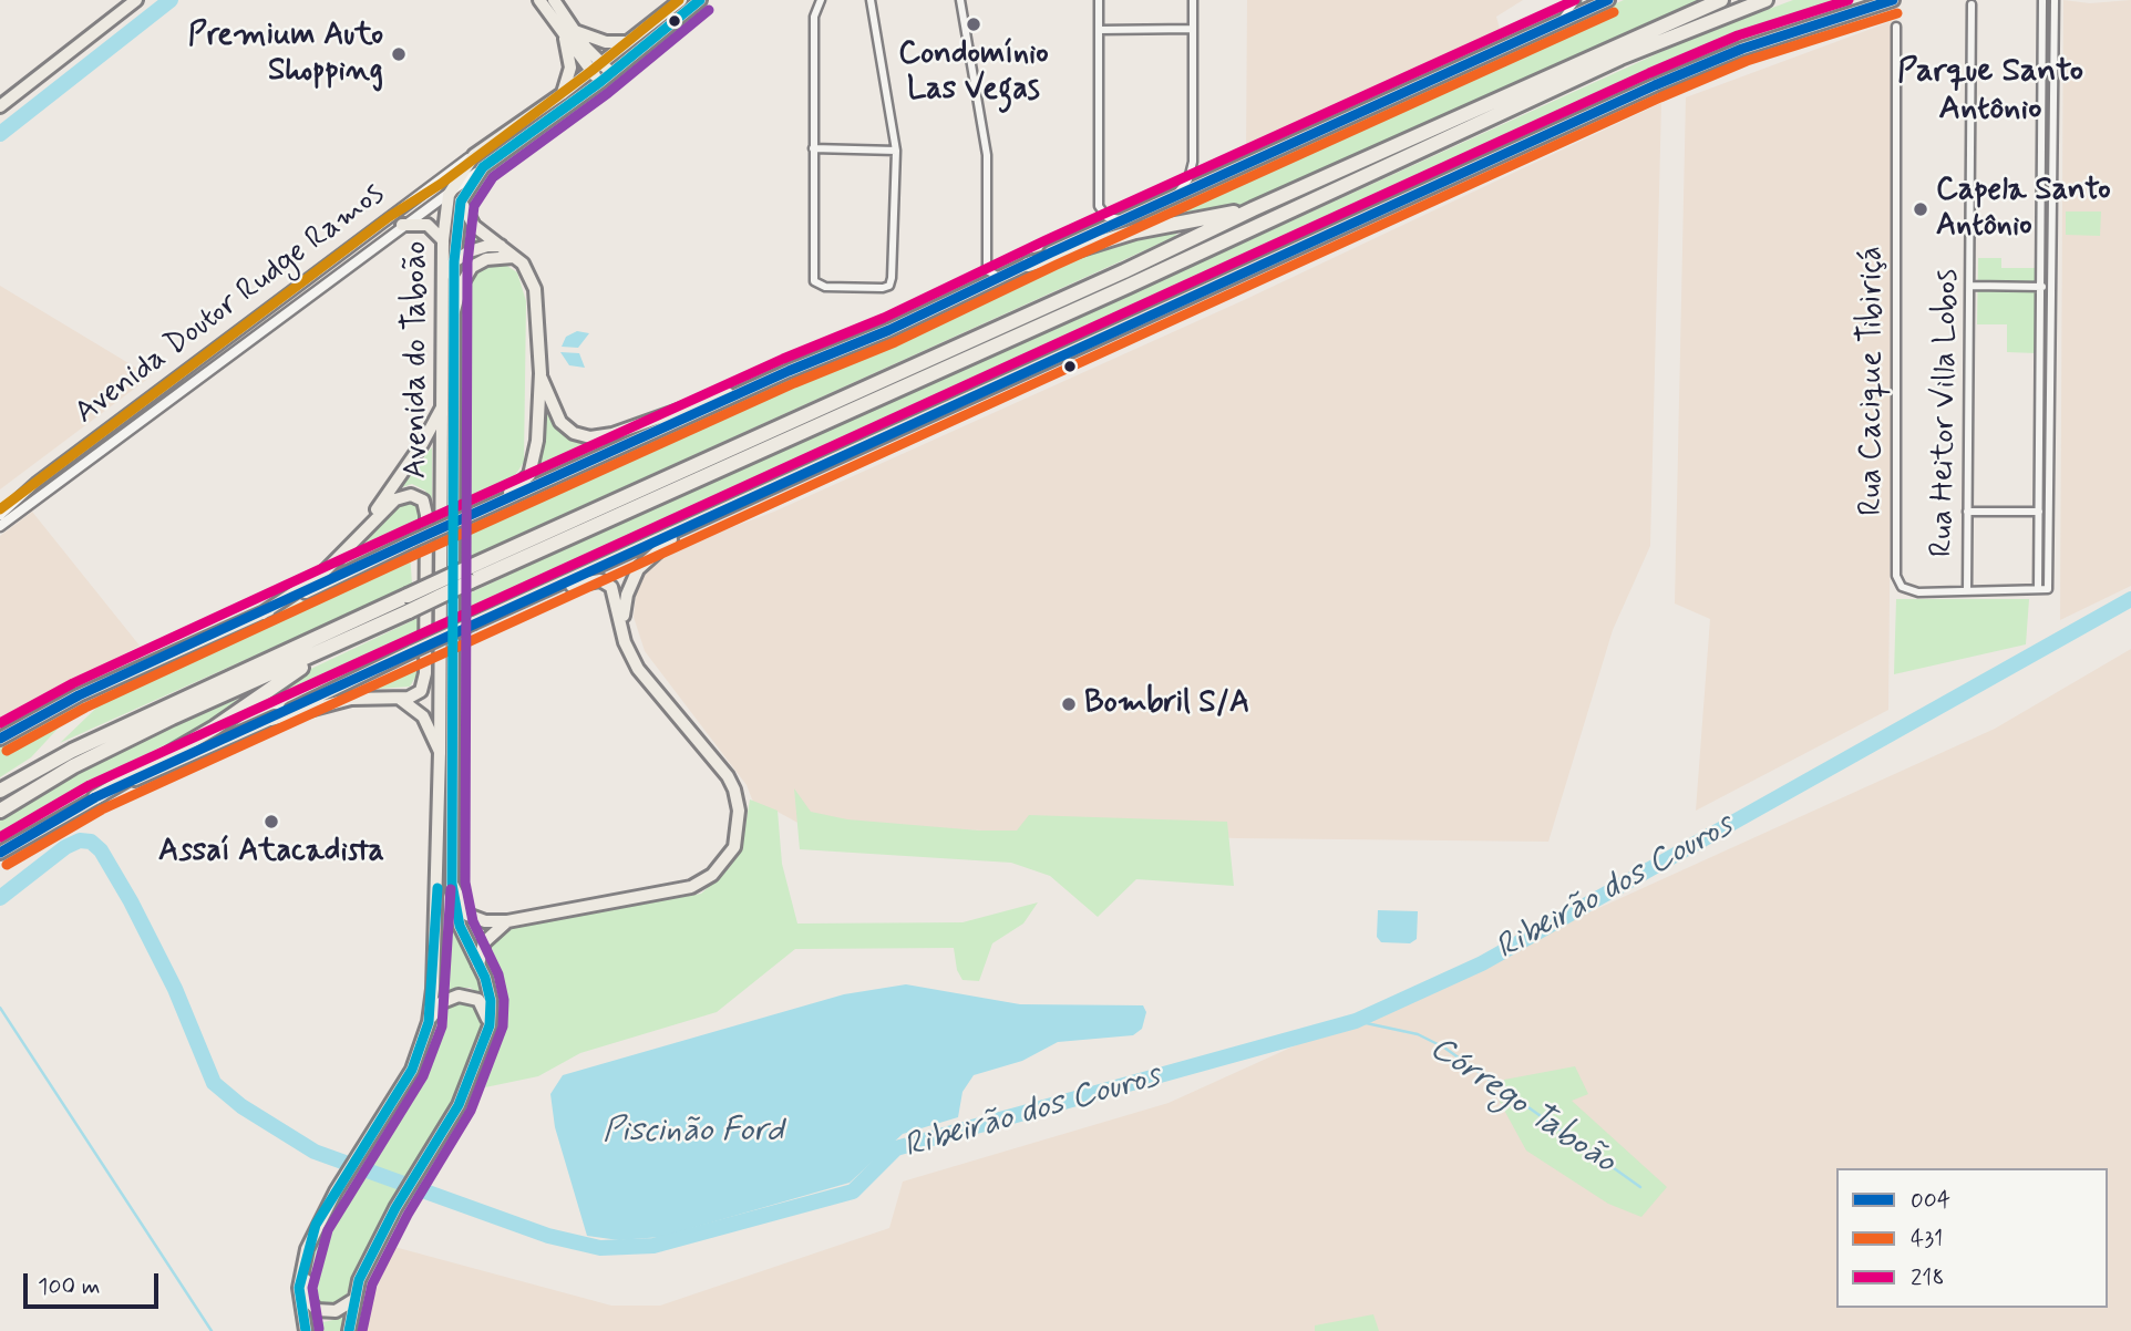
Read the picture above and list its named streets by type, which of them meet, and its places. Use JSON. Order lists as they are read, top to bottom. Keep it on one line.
{"streets":{"main road":["Avenida Doutor Rudge Ramos","Avenida do Taboão"],"street":["Rua Cacique Tibiriçá","Rua Heitor Villa Lobos"]},"crossings":[["Avenida Doutor Rudge Ramos","Avenida do Taboão"],["Rua Cacique Tibiriçá","Rua Heitor Villa Lobos"]],"districts":["Parque Santo Antônio"],"water":["Ribeirão dos Couros","Córrego Taboão","Piscinão Ford"],"places":["Condomínio Las Vegas","Premium Auto Shopping","Capela Santo Antônio","Bombril S/A","Assaí Atacadista"],"lines":["transit line 004","transit line 218","transit line 431"],"legend":["004","431","218"],"scale_bar":"100 m"}
